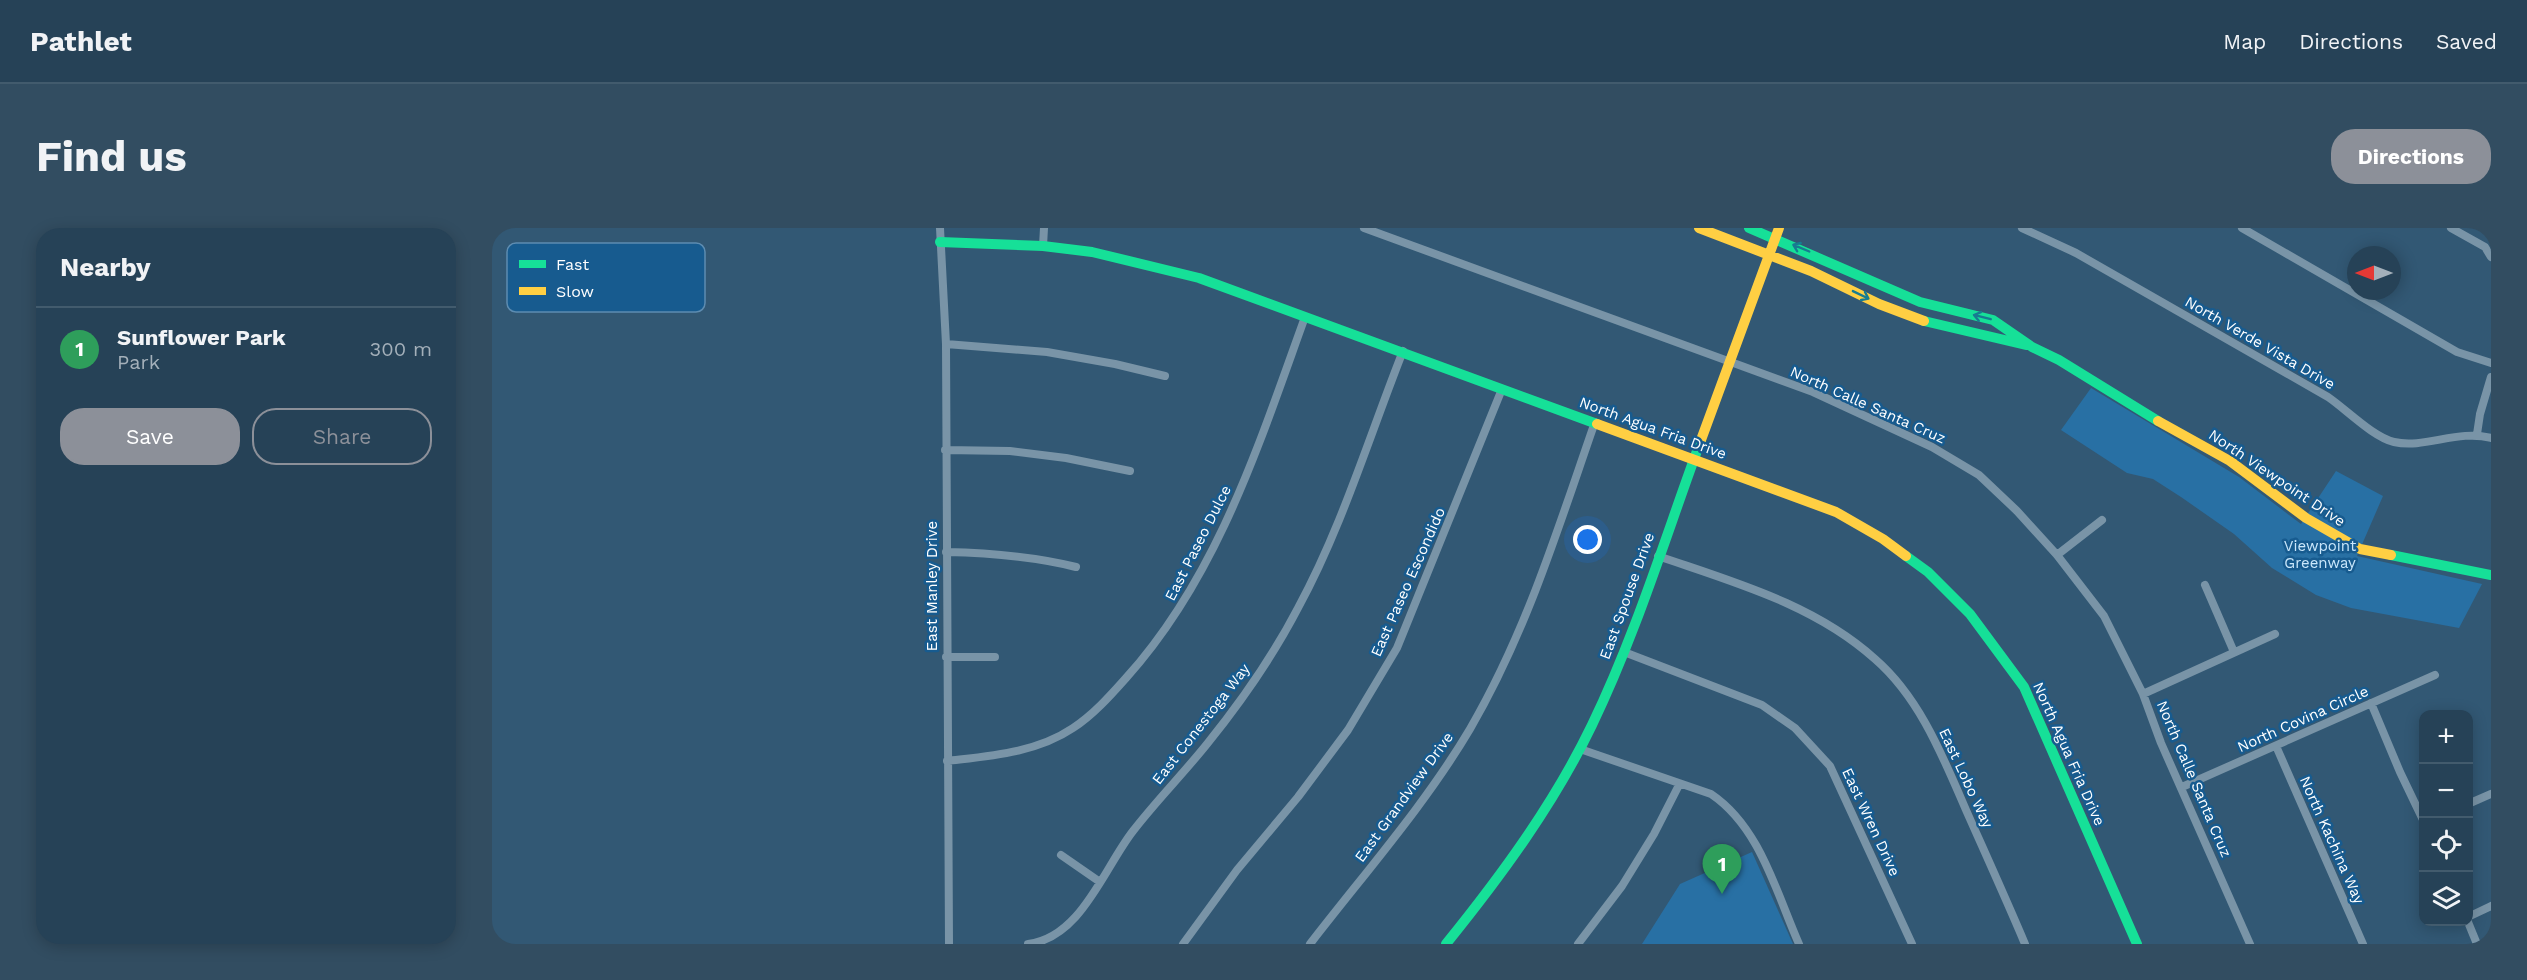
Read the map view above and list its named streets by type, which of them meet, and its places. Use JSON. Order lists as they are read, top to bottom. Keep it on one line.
{"streets":{"street":["North Verde Vista Drive","North Calle Santa Cruz","North Agua Fria Drive","North Viewpoint Drive","East Paseo Dulce","East Paseo Escondido","East Manley Drive","East Spouse Drive","North Covina Circle","East Conestoga Way","East Lobo Way","East Grandview Drive","East Wren Drive","North Kachina Way"]},"crossings":[["North Calle Santa Cruz","East Spouse Drive"],["North Calle Santa Cruz","North Covina Circle"],["North Agua Fria Drive","East Paseo Dulce"],["North Agua Fria Drive","East Paseo Escondido"],["North Agua Fria Drive","East Manley Drive"],["North Agua Fria Drive","East Spouse Drive"],["North Agua Fria Drive","East Conestoga Way"],["North Agua Fria Drive","East Grandview Drive"],["North Viewpoint Drive","East Spouse Drive"],["East Paseo Dulce","East Manley Drive"],["East Spouse Drive","East Lobo Way"],["East Spouse Drive","East Wren Drive"],["North Covina Circle","North Kachina Way"]],"parks":["Viewpoint Greenway"],"legend":["Fast","Slow"],"north":"left","page":{"header":"Pathlet","nav":["Map","Directions","Saved"],"buttons":["Directions",["Save","Share"]],"title":"Find us","heading":"Nearby","list":[{"mark":"1","name":"Sunflower Park","note":"Park","value":"300 m"}],"map_buttons":["+","−"],"pins":"1"}}
